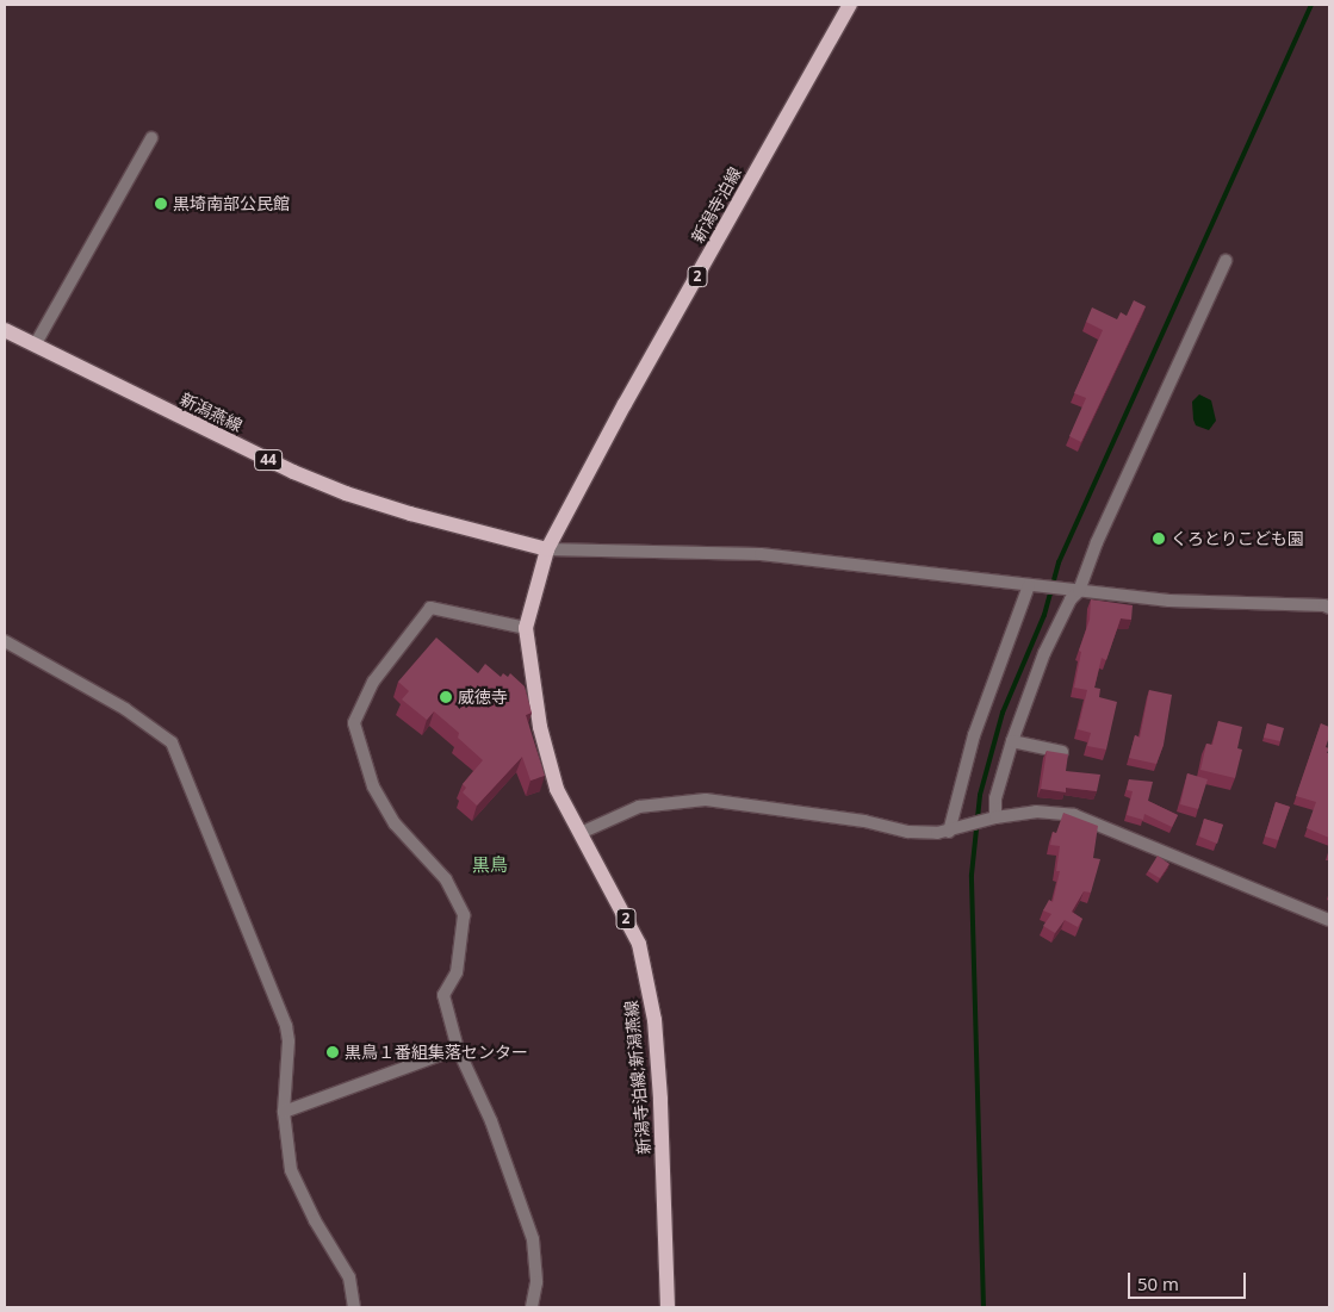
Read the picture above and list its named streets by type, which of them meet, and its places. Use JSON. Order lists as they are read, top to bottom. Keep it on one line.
{"streets":{"main road":["新潟寺泊線","2","新潟燕線","44","新潟寺泊線;新潟燕線"]},"crossings":[["新潟寺泊線","新潟燕線"],["新潟寺泊線","新潟寺泊線;新潟燕線"],["新潟燕線","新潟寺泊線;新潟燕線"]],"districts":["黒鳥"],"places":["黒埼南部公民館","くろとりこども園","威徳寺","黒鳥１番組集落センター"],"scale_bar":"50 m"}
